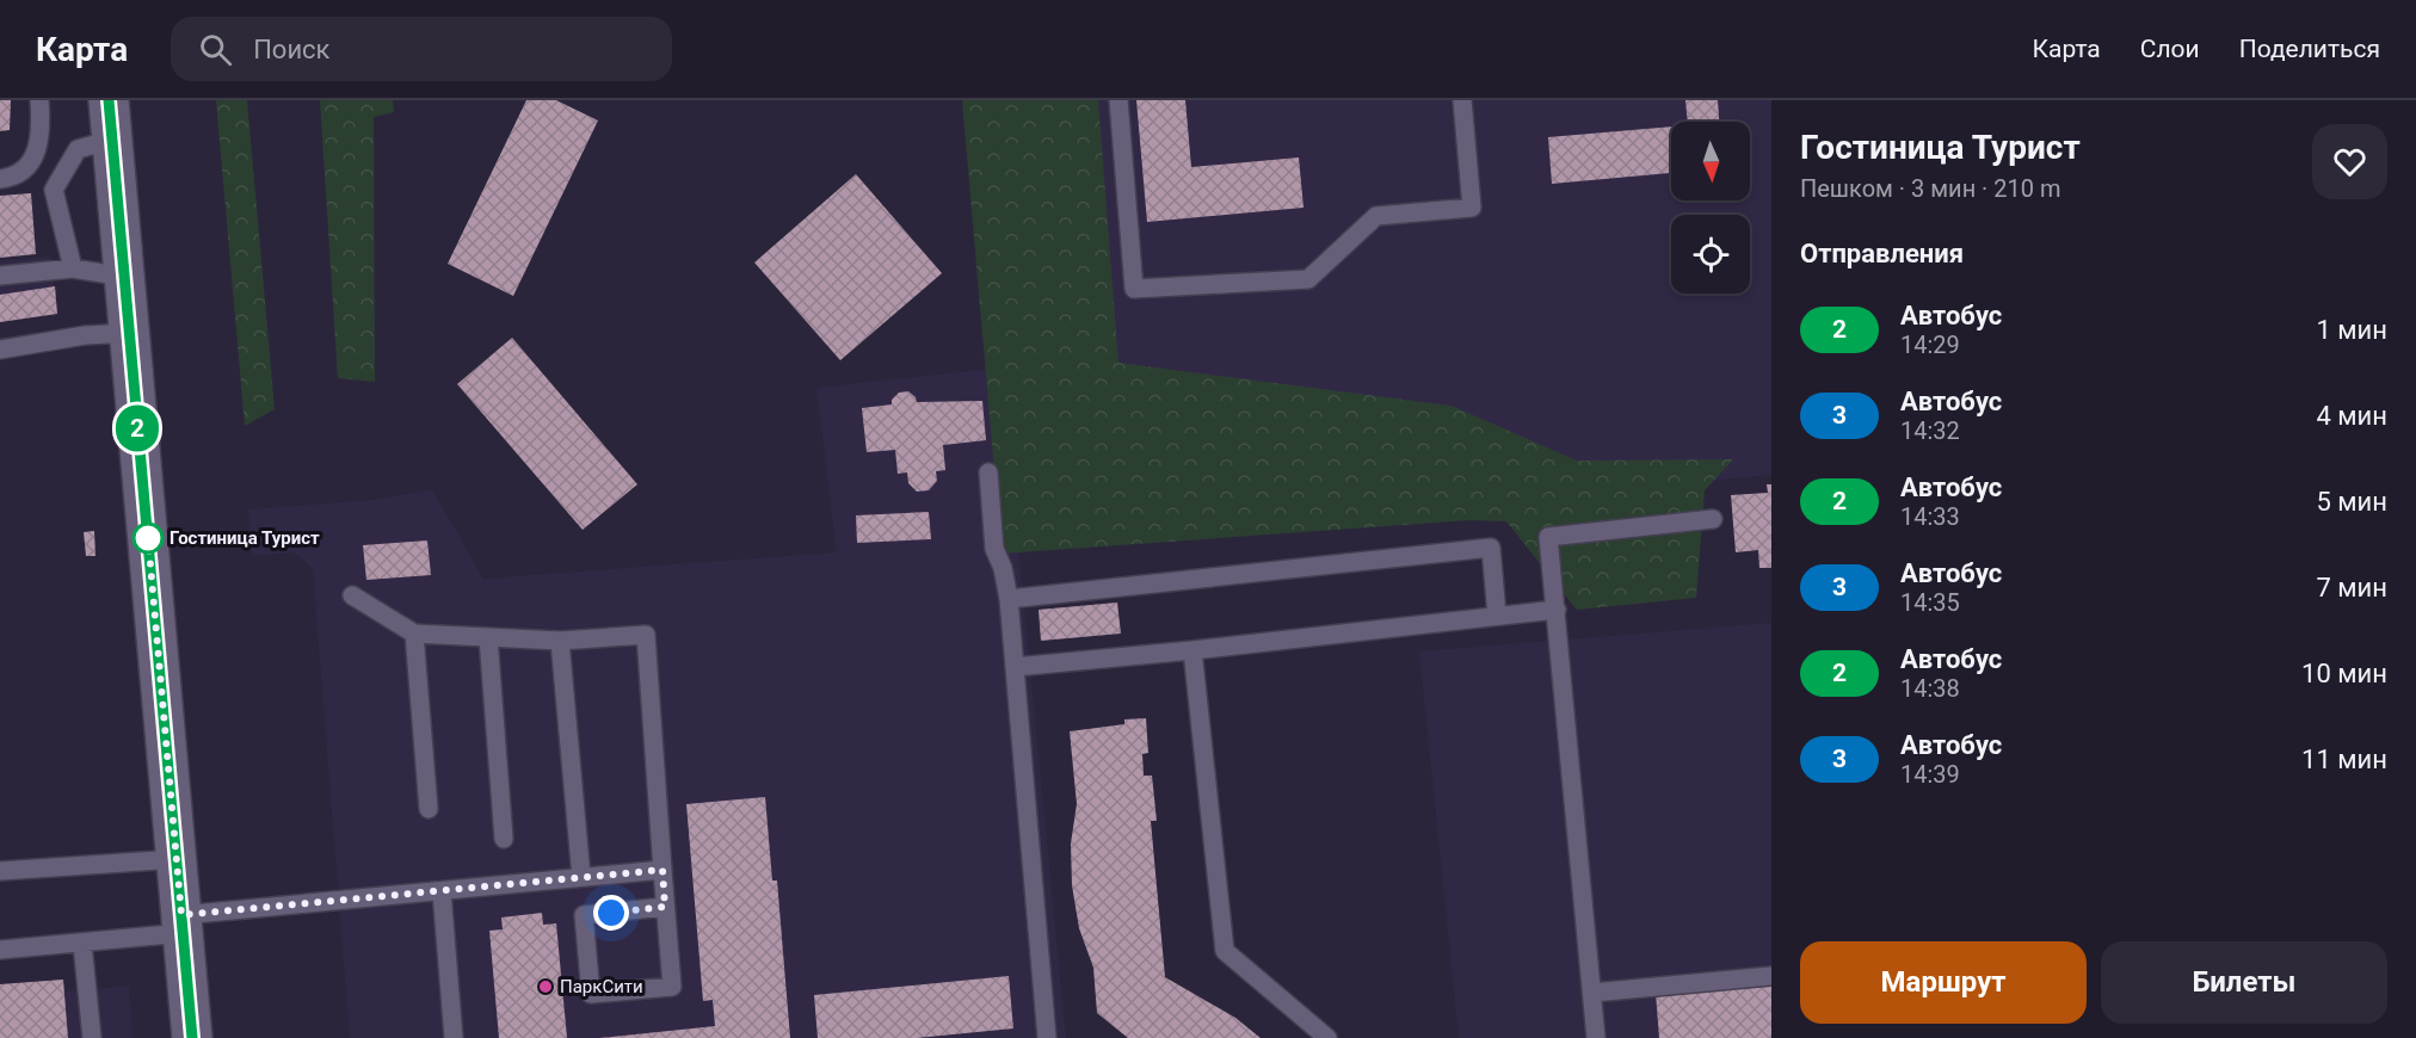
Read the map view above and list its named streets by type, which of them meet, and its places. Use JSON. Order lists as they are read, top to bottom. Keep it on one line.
{"places":["Гостиница Турист","ПаркСити"],"lines":["bus line 2"],"north":"bottom","page":{"header":"Карта","search":"Поиск","nav":["Карта","Слои","Поделиться"],"on_map":"2","heading":[["Гостиница Турист","Пешком · 3 мин · 210 m"],"Отправления"],"list":[{"mark":"2","name":"Автобус","note":"14:29","value":"1 мин"},{"mark":"3","name":"Автобус","note":"14:32","value":"4 мин"},{"mark":"2","name":"Автобус","note":"14:33","value":"5 мин"},{"mark":"3","name":"Автобус","note":"14:35","value":"7 мин"},{"mark":"2","name":"Автобус","note":"14:38","value":"10 мин"},{"mark":"3","name":"Автобус","note":"14:39","value":"11 мин"}],"buttons":["Маршрут","Билеты"]}}
